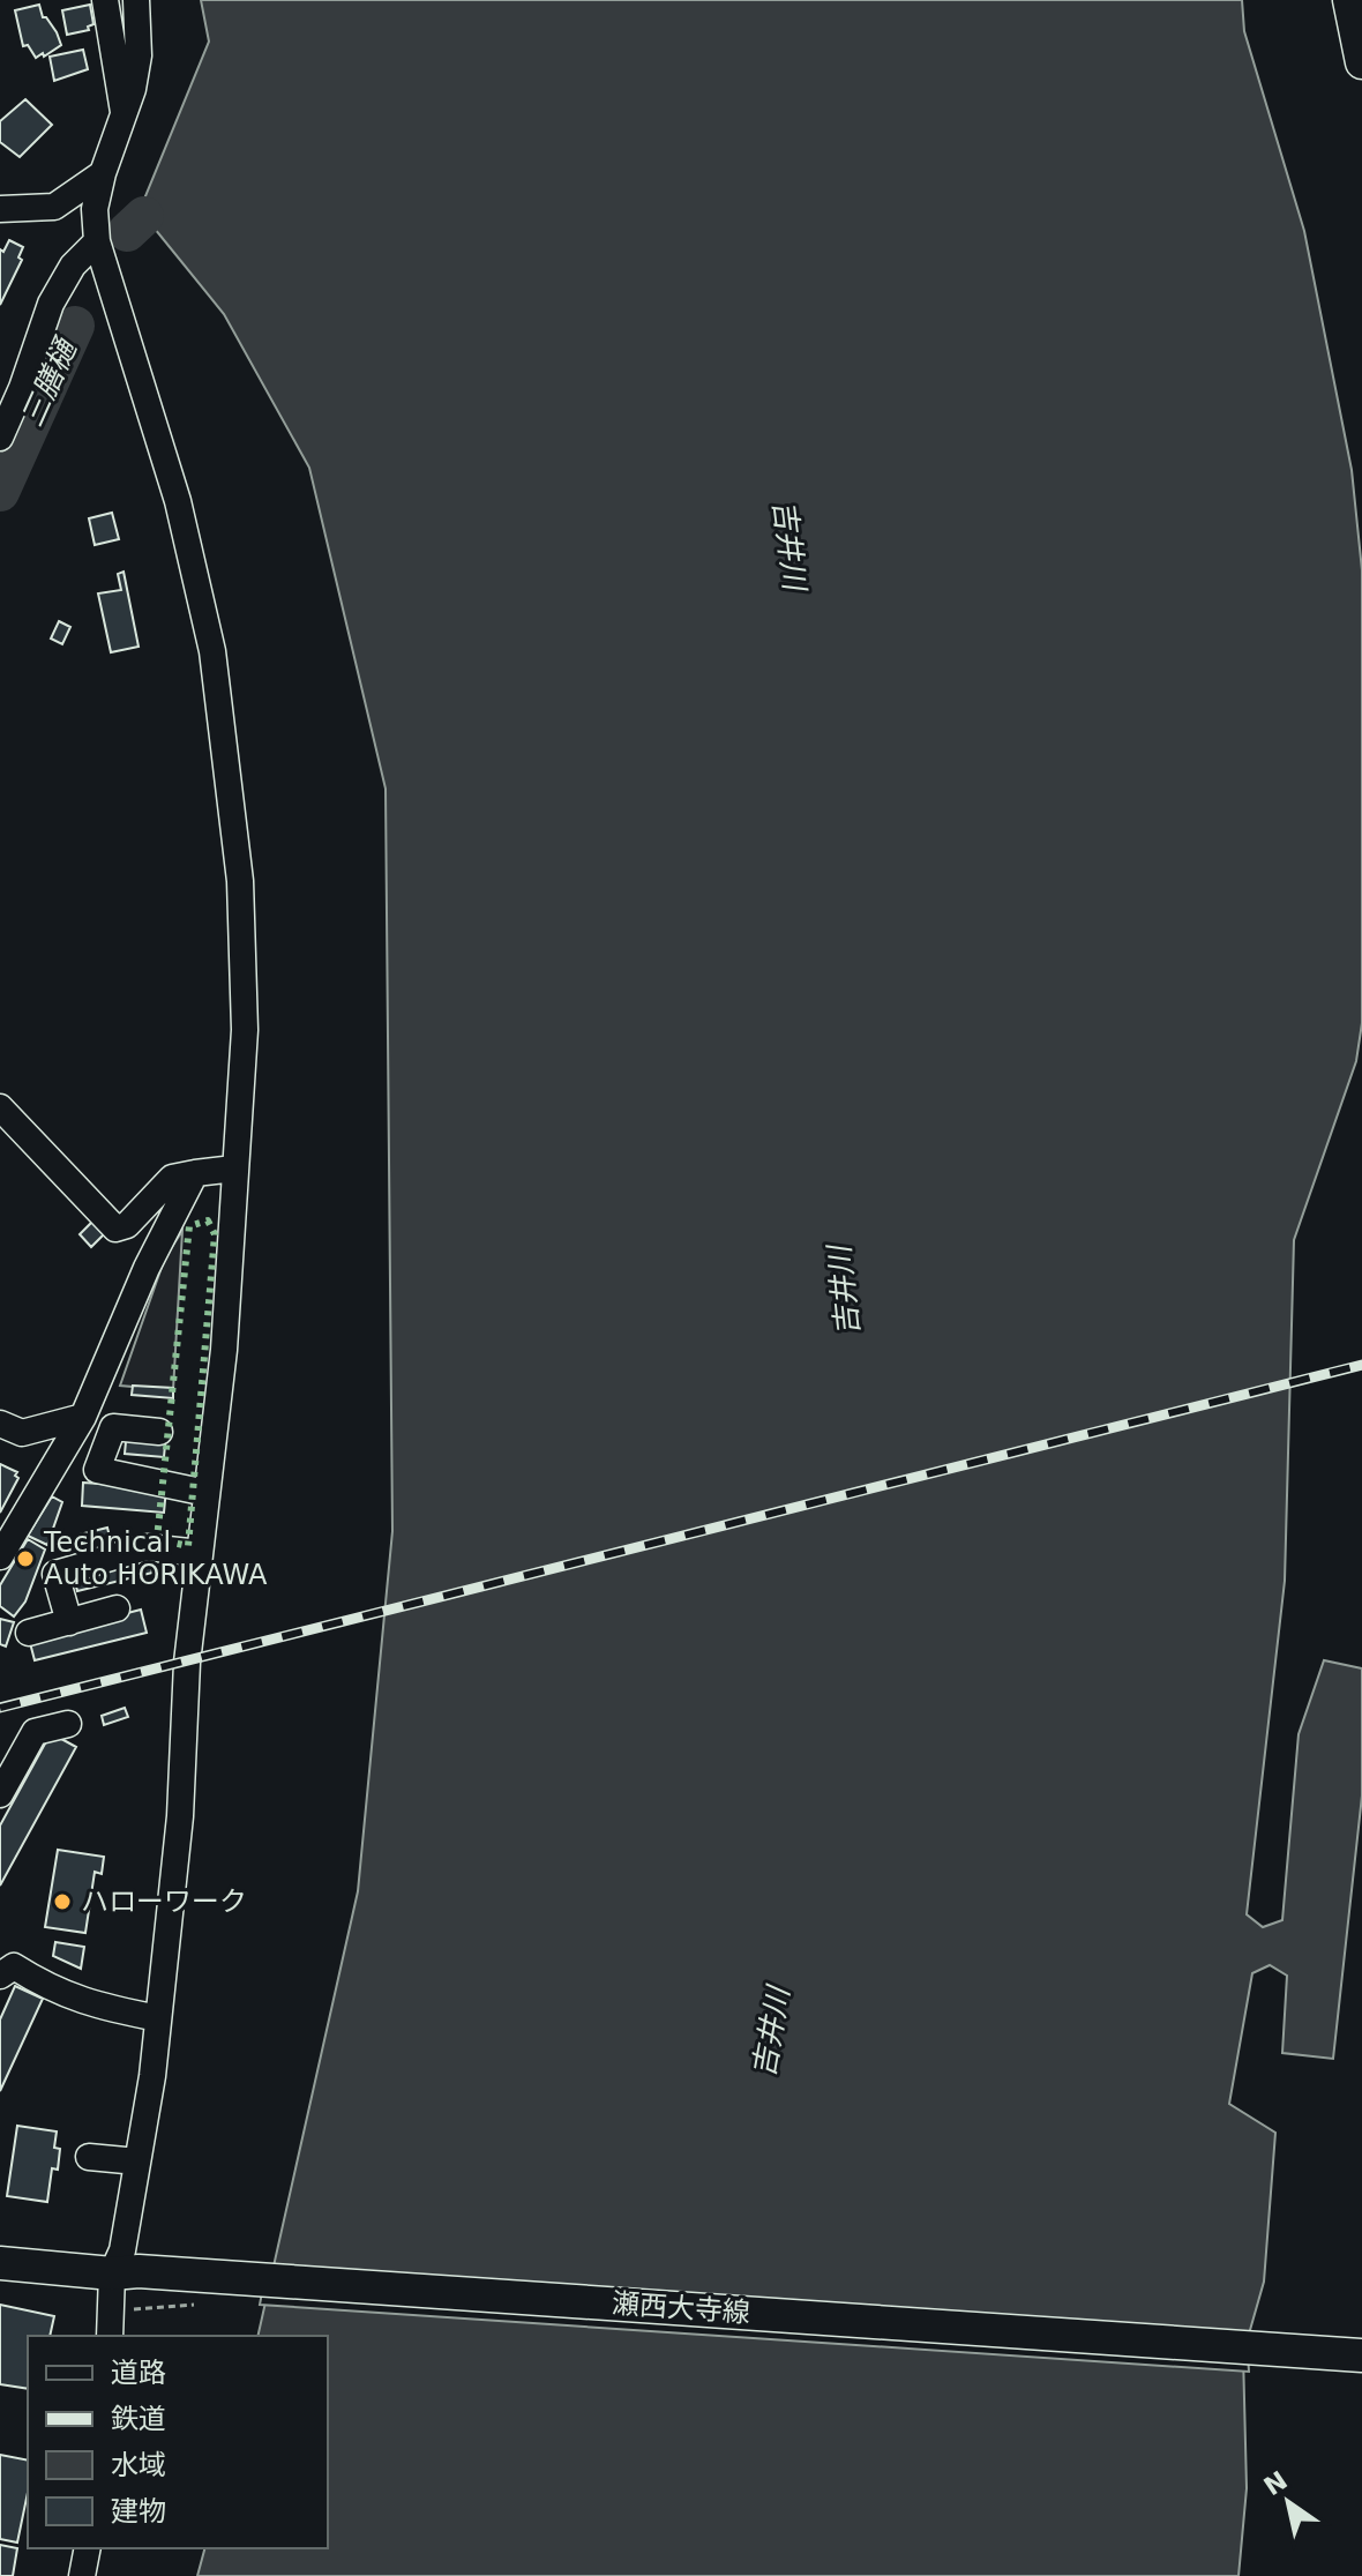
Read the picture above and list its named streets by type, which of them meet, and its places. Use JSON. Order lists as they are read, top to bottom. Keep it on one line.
{"streets":{"main road":["瀬西大寺線"]},"water":["三膳樋","吉井川"],"places":["Technical Auto HORIKAWA","ハローワーク"],"legend":["道路","鉄道","水域","建物"],"north":"top left"}
